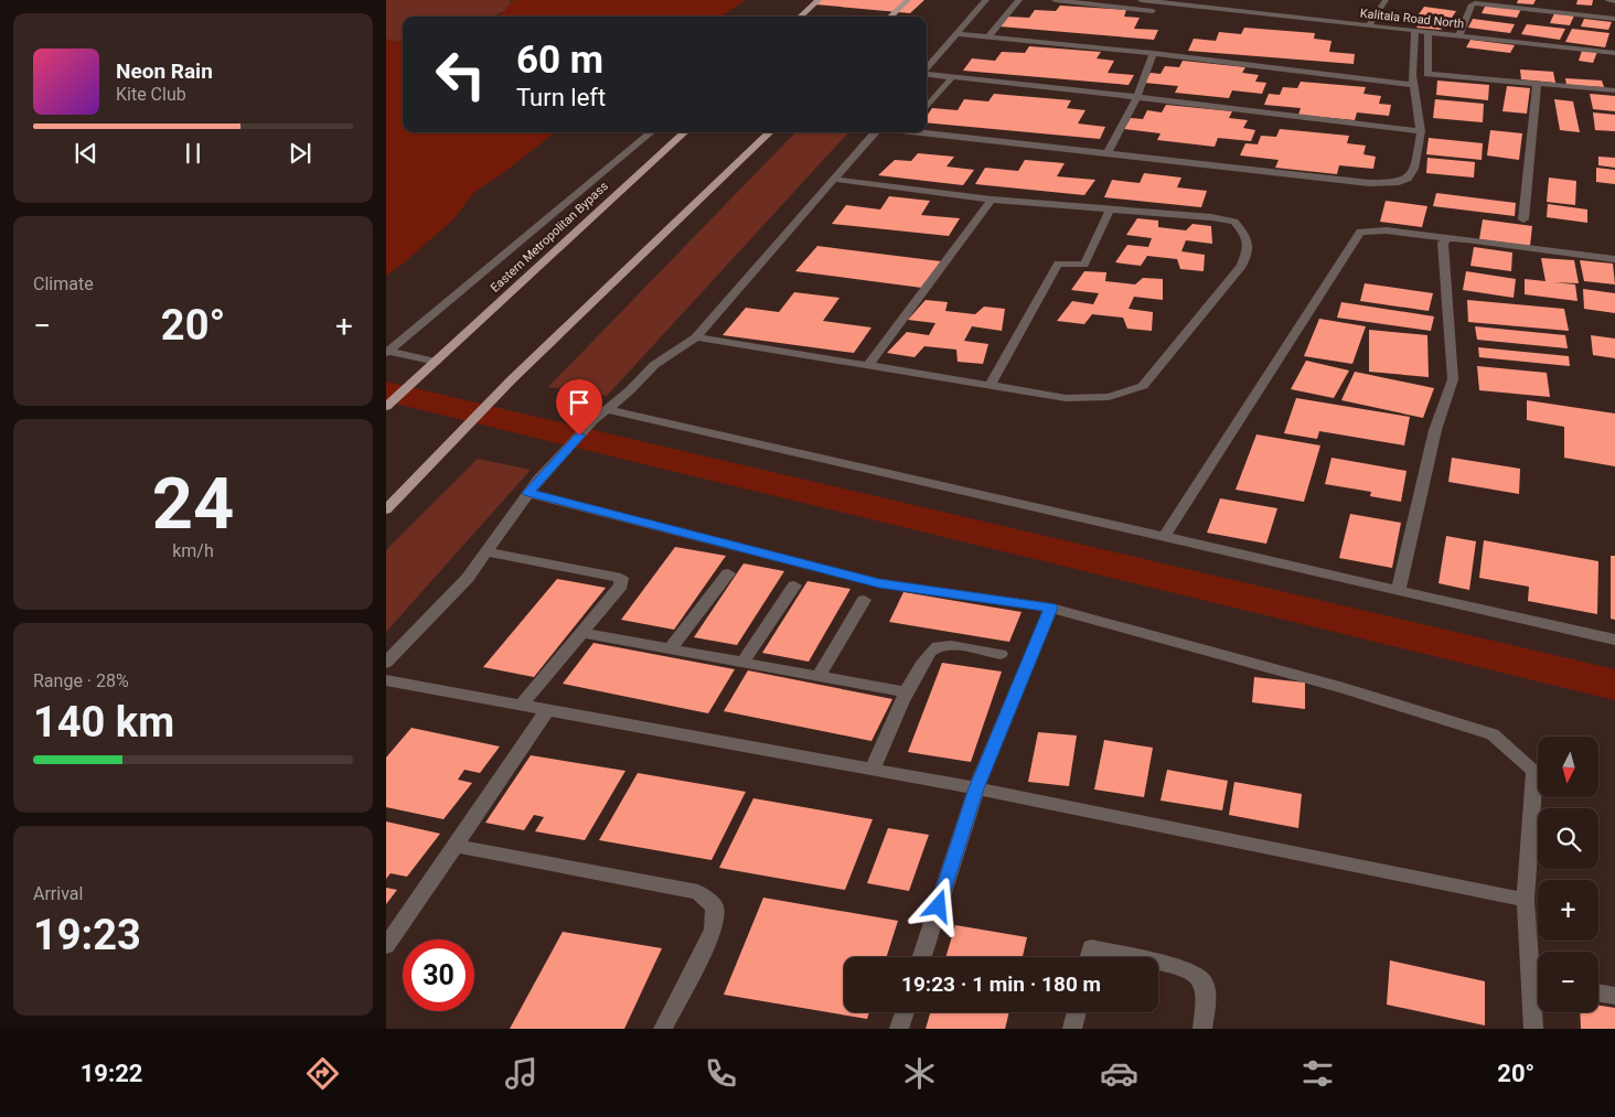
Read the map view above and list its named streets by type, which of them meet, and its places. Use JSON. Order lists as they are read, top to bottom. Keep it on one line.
{"streets":{"main road":["Eastern Metropolitan Bypass"],"street":["Kalitala Road North"]},"north":"bottom","page":{"turn":["60 m","Turn left"],"song":["Neon Rain","Kite Club"],"tile":["Climate",["24","km/h"],["Range · 28%","140 km"],["Arrival","19:23"]],"heat":["−","20°","+"],"map_buttons":["+","−"],"limit":"30","trip":"19:23 · 1 min · 180 m","tabs":["19:22","20°"]}}
